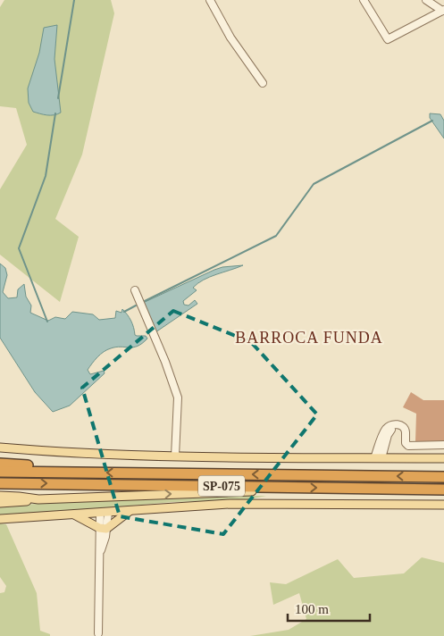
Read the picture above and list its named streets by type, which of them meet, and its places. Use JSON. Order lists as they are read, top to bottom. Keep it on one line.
{"streets":{"highway":["SP-075"]},"districts":["BARROCA FUNDA"],"scale_bar":"100 m"}
